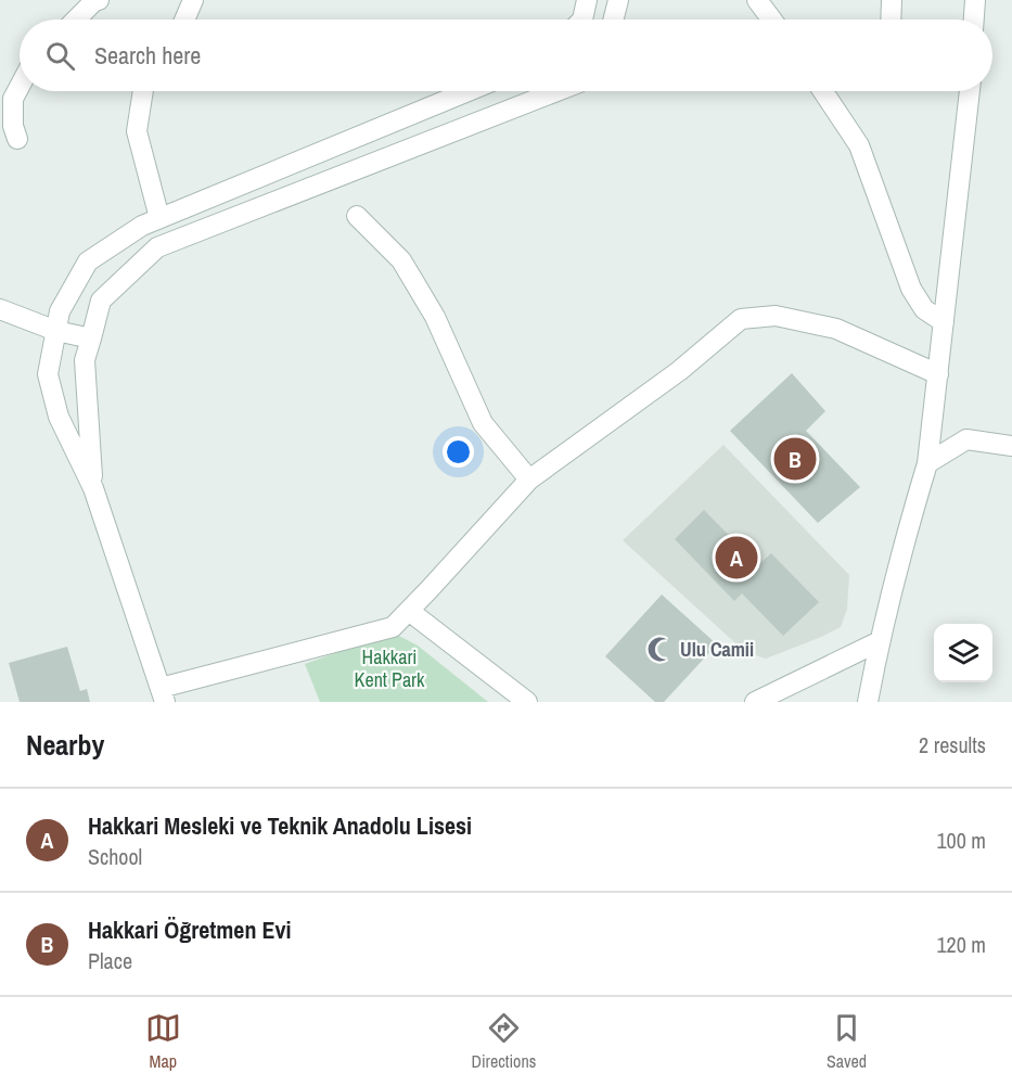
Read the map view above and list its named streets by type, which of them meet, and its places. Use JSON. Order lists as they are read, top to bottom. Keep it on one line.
{"parks":["Hakkari Kent Park"],"places":{"mosque":["Ulu Camii"]},"page":{"search":"Search here","pins":["B","A"],"heading":["Nearby","2 results"],"list":[{"mark":"A","name":"Hakkari Mesleki ve Teknik Anadolu Lisesi","note":"School","value":"100 m"},{"mark":"B","name":"Hakkari Öğretmen Evi","note":"Place","value":"120 m"}],"nav":["Map","Directions","Saved"]}}
